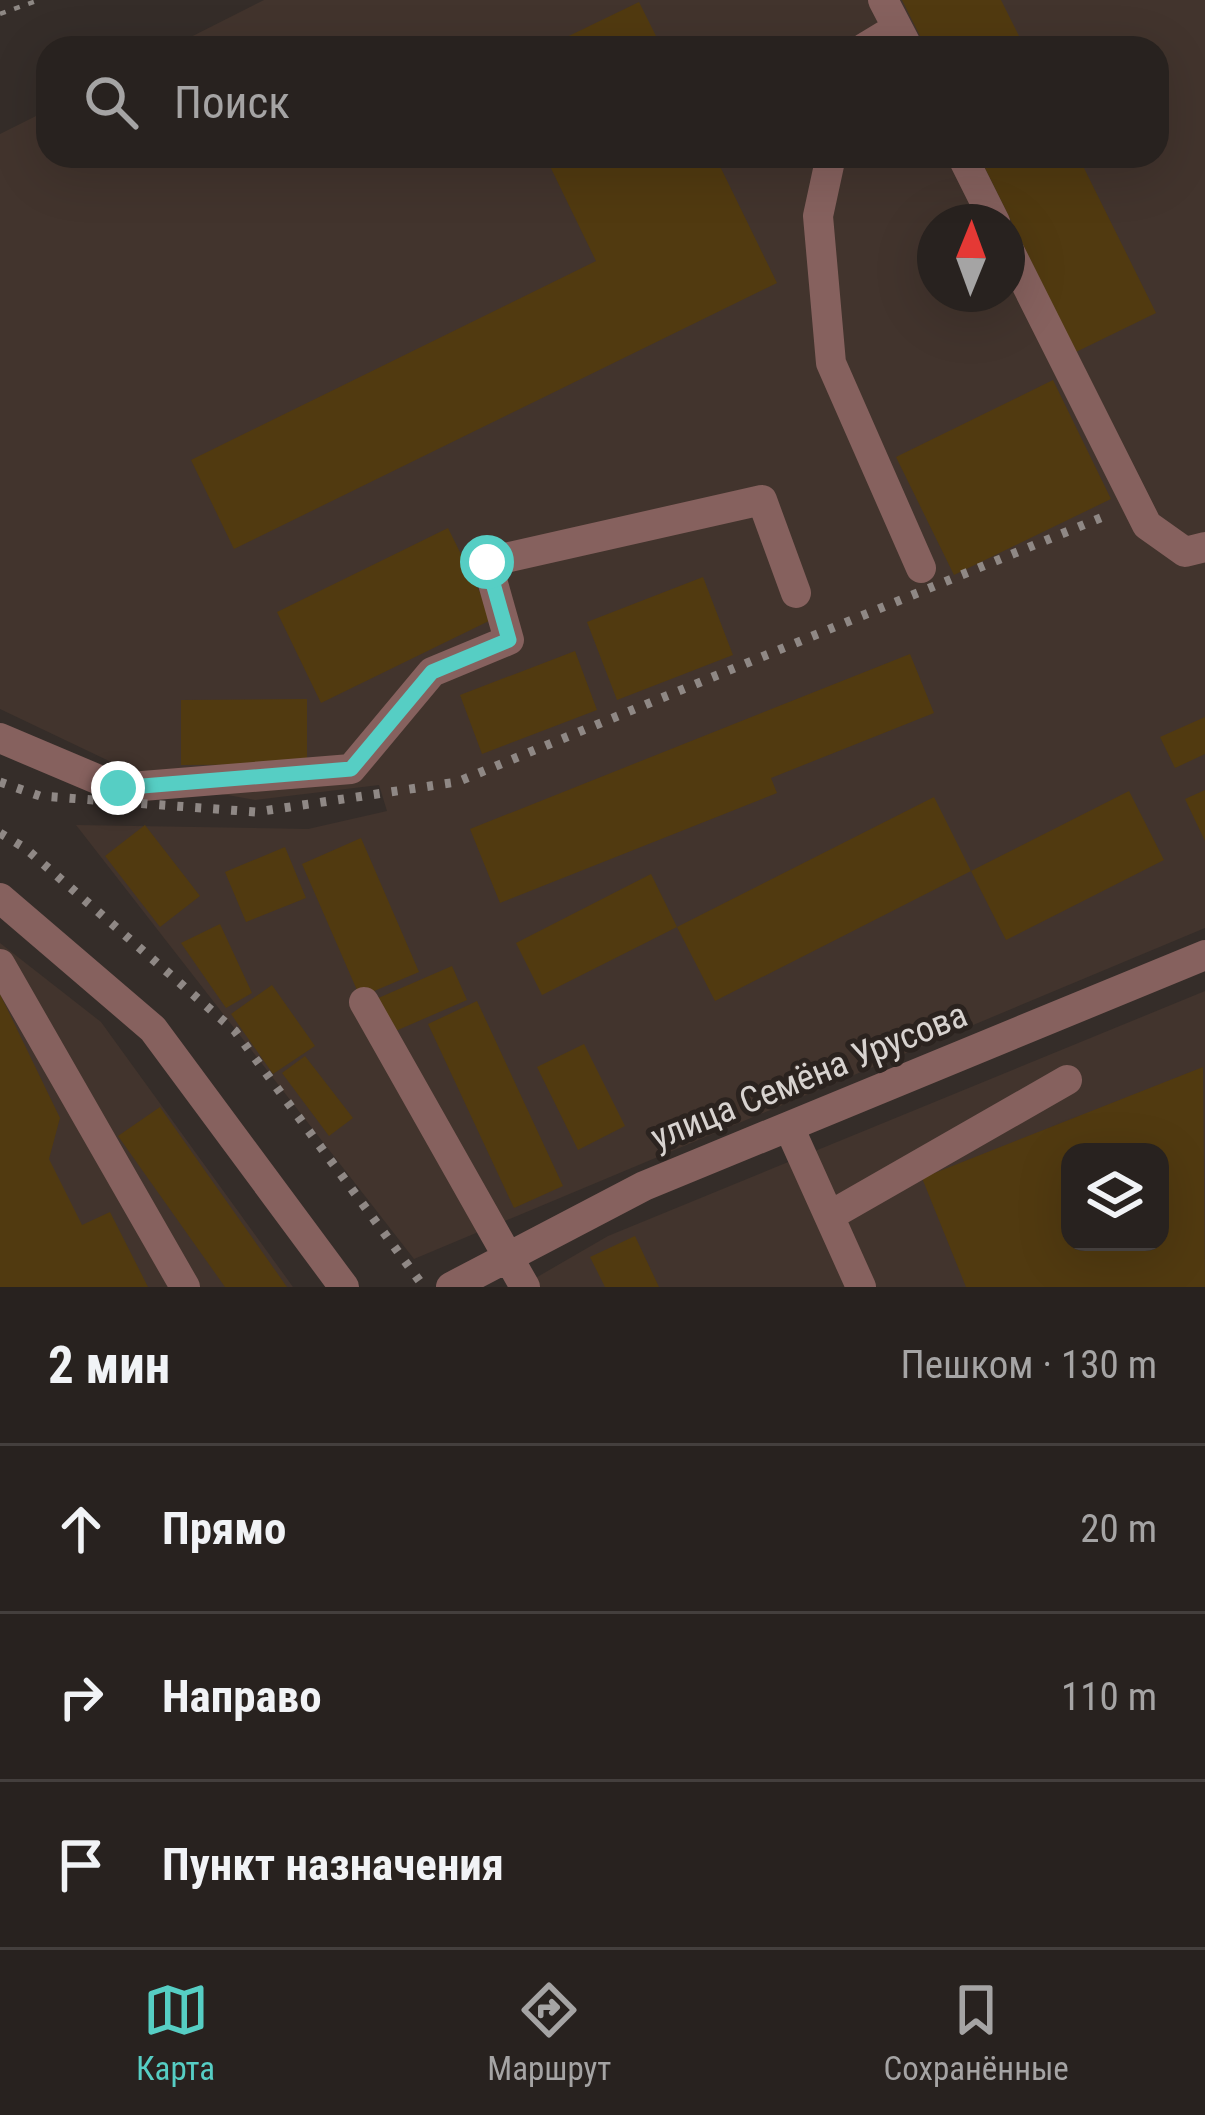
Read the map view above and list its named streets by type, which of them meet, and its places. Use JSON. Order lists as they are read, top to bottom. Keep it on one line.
{"streets":{"street":["улица Семёна Урусова"]},"north":"top","page":{"search":"Поиск","heading":["2 мин","Пешком · 130 m"],"list":[["Прямо","20 m"],["Направо","110 m"],"Пункт назначения"],"nav":["Карта","Маршрут","Сохранённые"]}}
